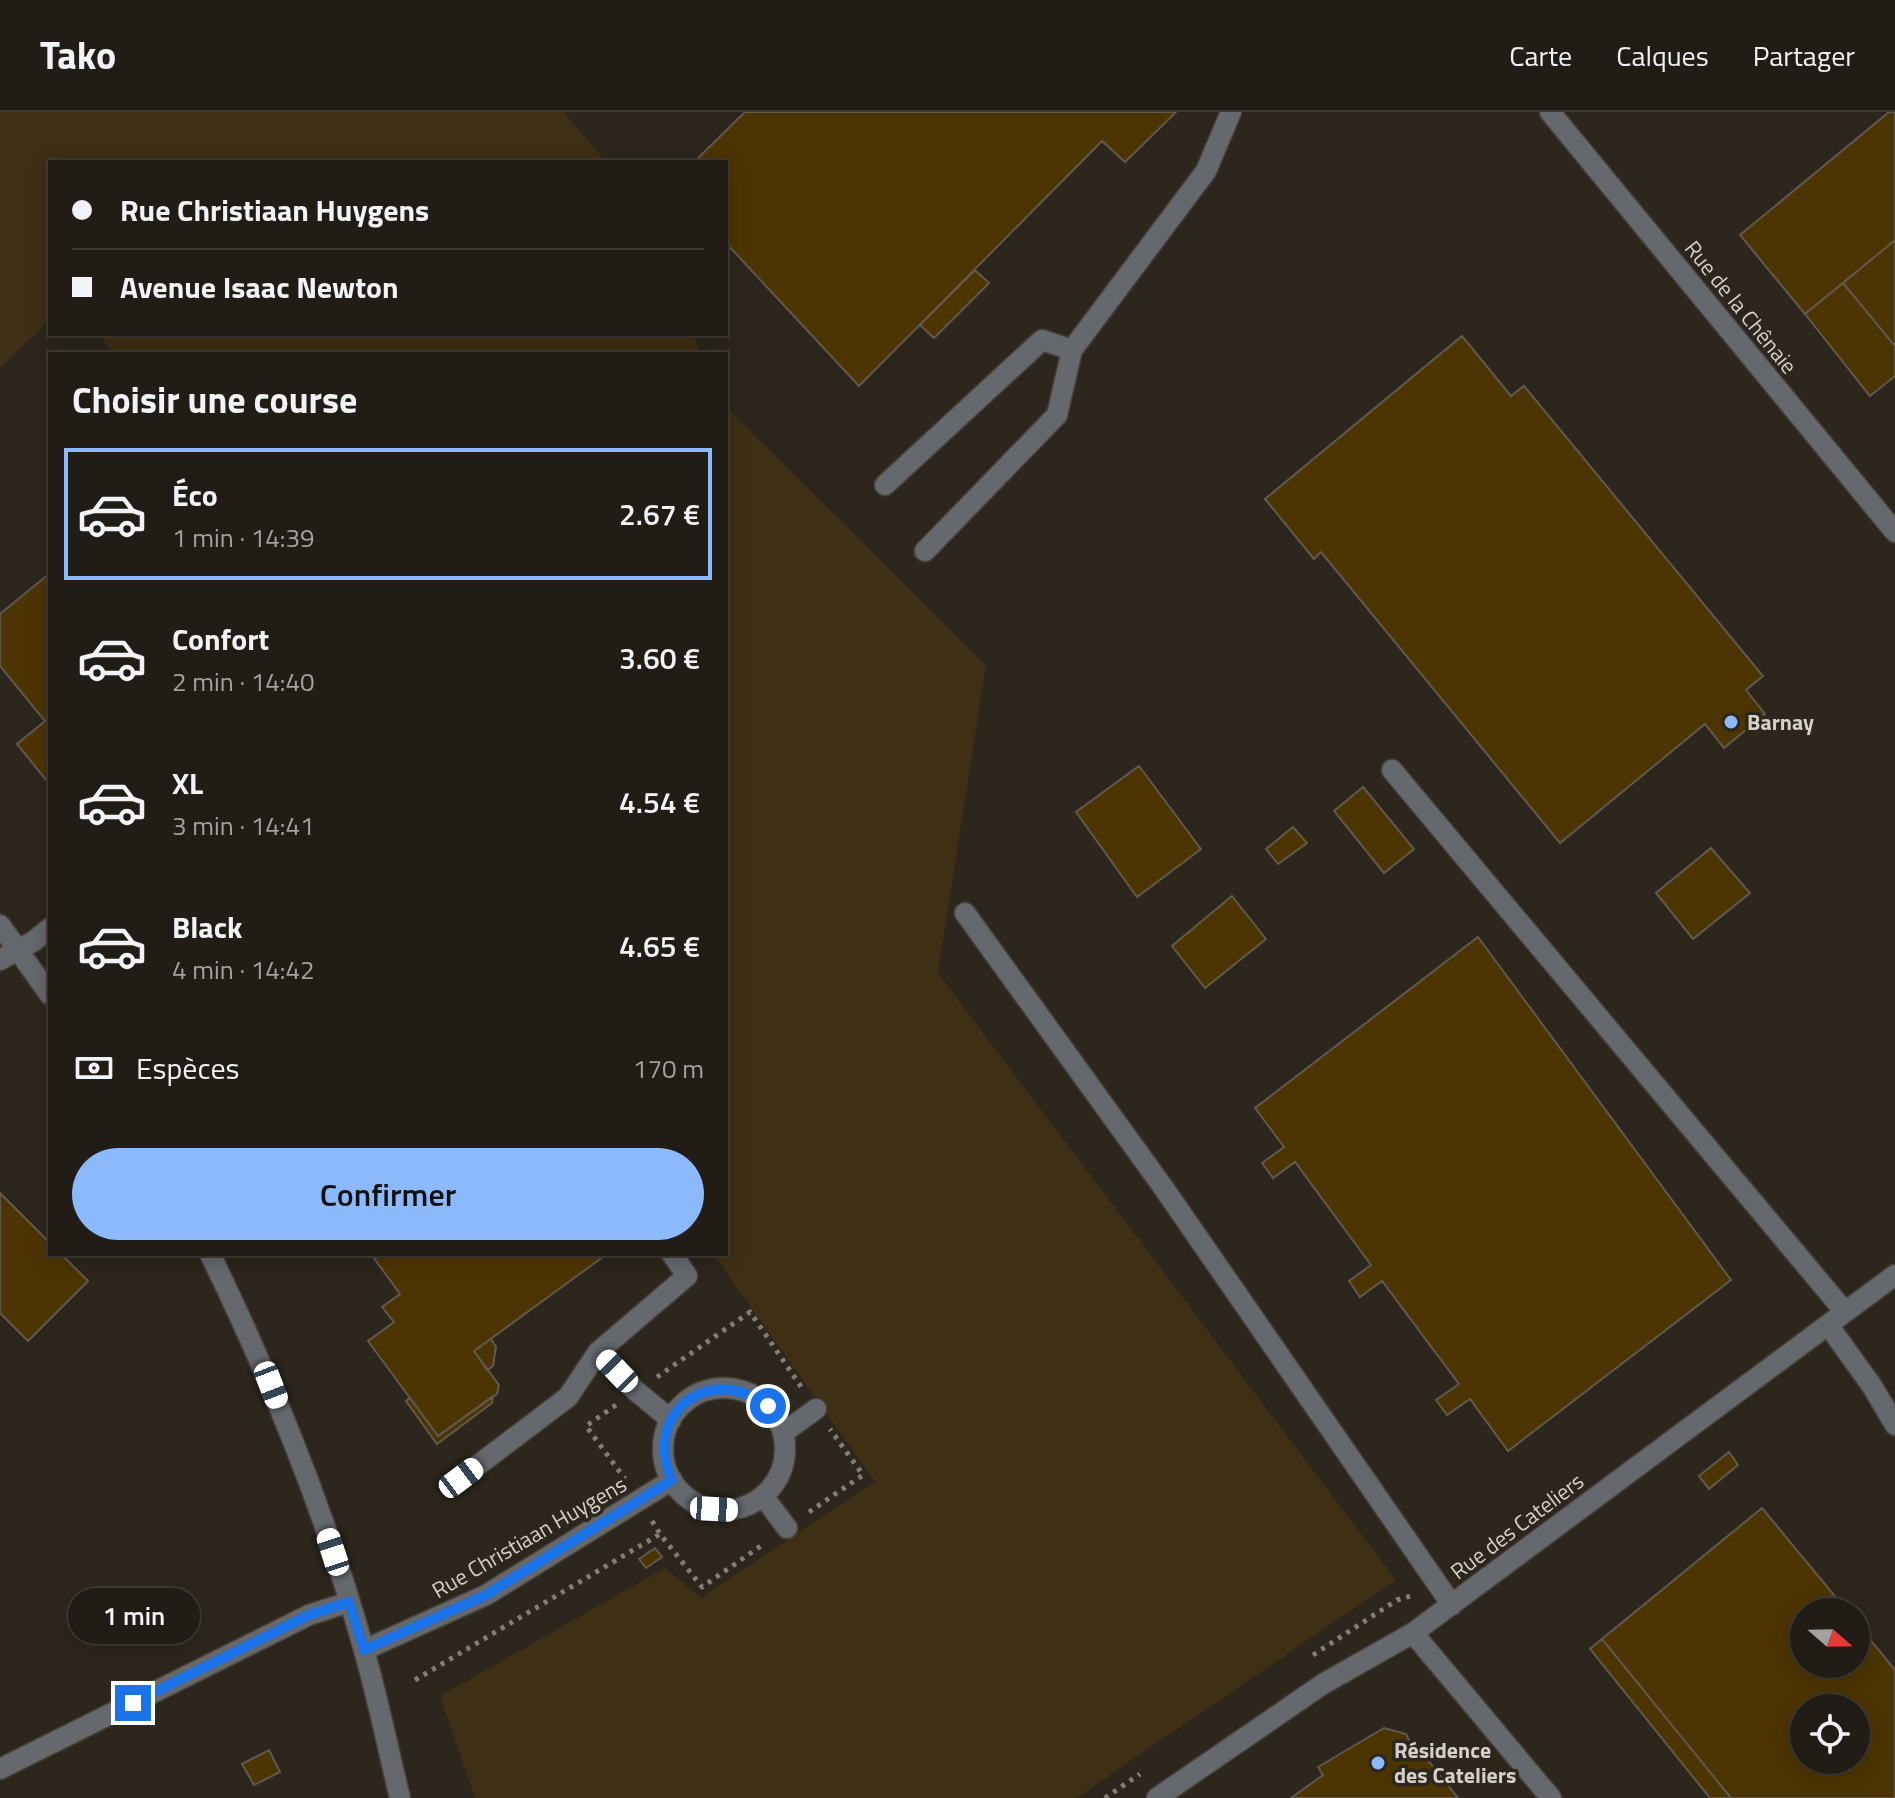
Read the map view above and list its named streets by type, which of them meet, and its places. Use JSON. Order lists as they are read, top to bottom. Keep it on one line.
{"streets":{"street":["Rue de la Chênaie","Rue des Cateliers","Rue Christiaan Huygens"]},"places":["Barnay","Résidence des Cateliers"],"north":"right","page":{"header":"Tako","nav":["Carte","Calques","Partager"],"banner":["Rue Christiaan Huygens","Avenue Isaac Newton"],"heading":"Choisir une course","list":[{"name":"Éco","note":"1 min · 14:39","value":"2.67 €"},{"name":"Confort","note":"2 min · 14:40","value":"3.60 €"},{"name":"XL","note":"3 min · 14:41","value":"4.54 €"},{"name":"Black","note":"4 min · 14:42","value":"4.65 €"}],"pay":["Espèces","170 m"],"buttons":"Confirmer","bubble":"1 min"}}
